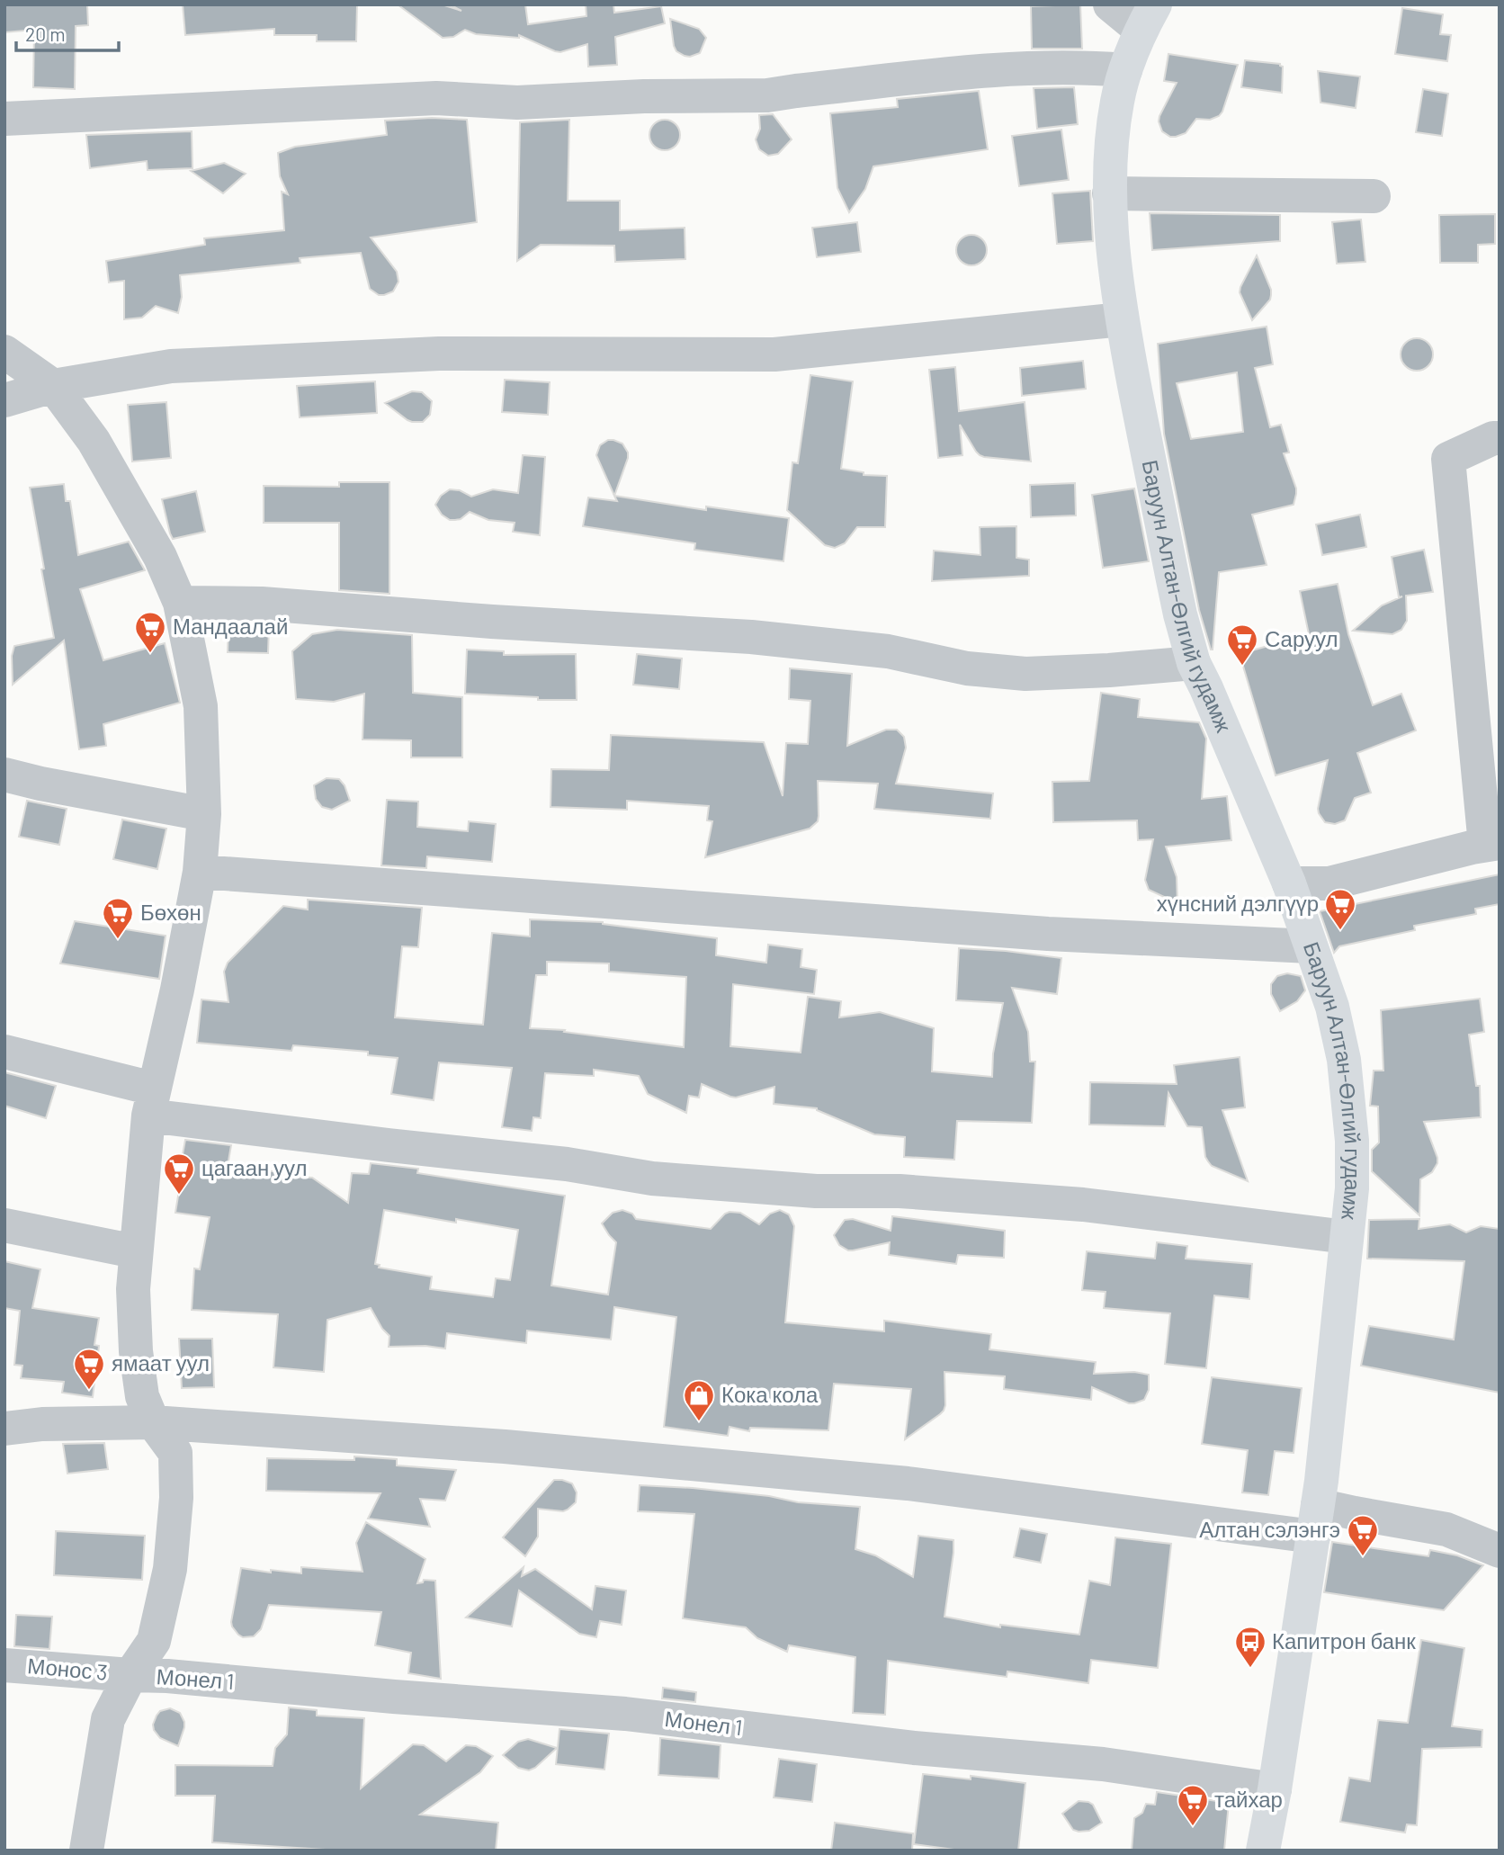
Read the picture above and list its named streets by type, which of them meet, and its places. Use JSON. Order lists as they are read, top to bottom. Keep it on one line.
{"streets":{"main road":["Баруун Алтан-Өлгий гудамж"],"street":["Монос 3","Монел 1"]},"crossings":[["Баруун Алтан-Өлгий гудамж","Монел 1"],["Монос 3","Монел 1"]],"places":{"supermarket":["Мандаалай","Саруул","хүнсний дэлгүүр","Бөхөн","цагаан уул","ямаат уул","Алтан сэлэнгэ","тайхар"],"shop":["Кока кола"],"bus stop":["Капитрон банк"]},"scale_bar":"20 m"}
